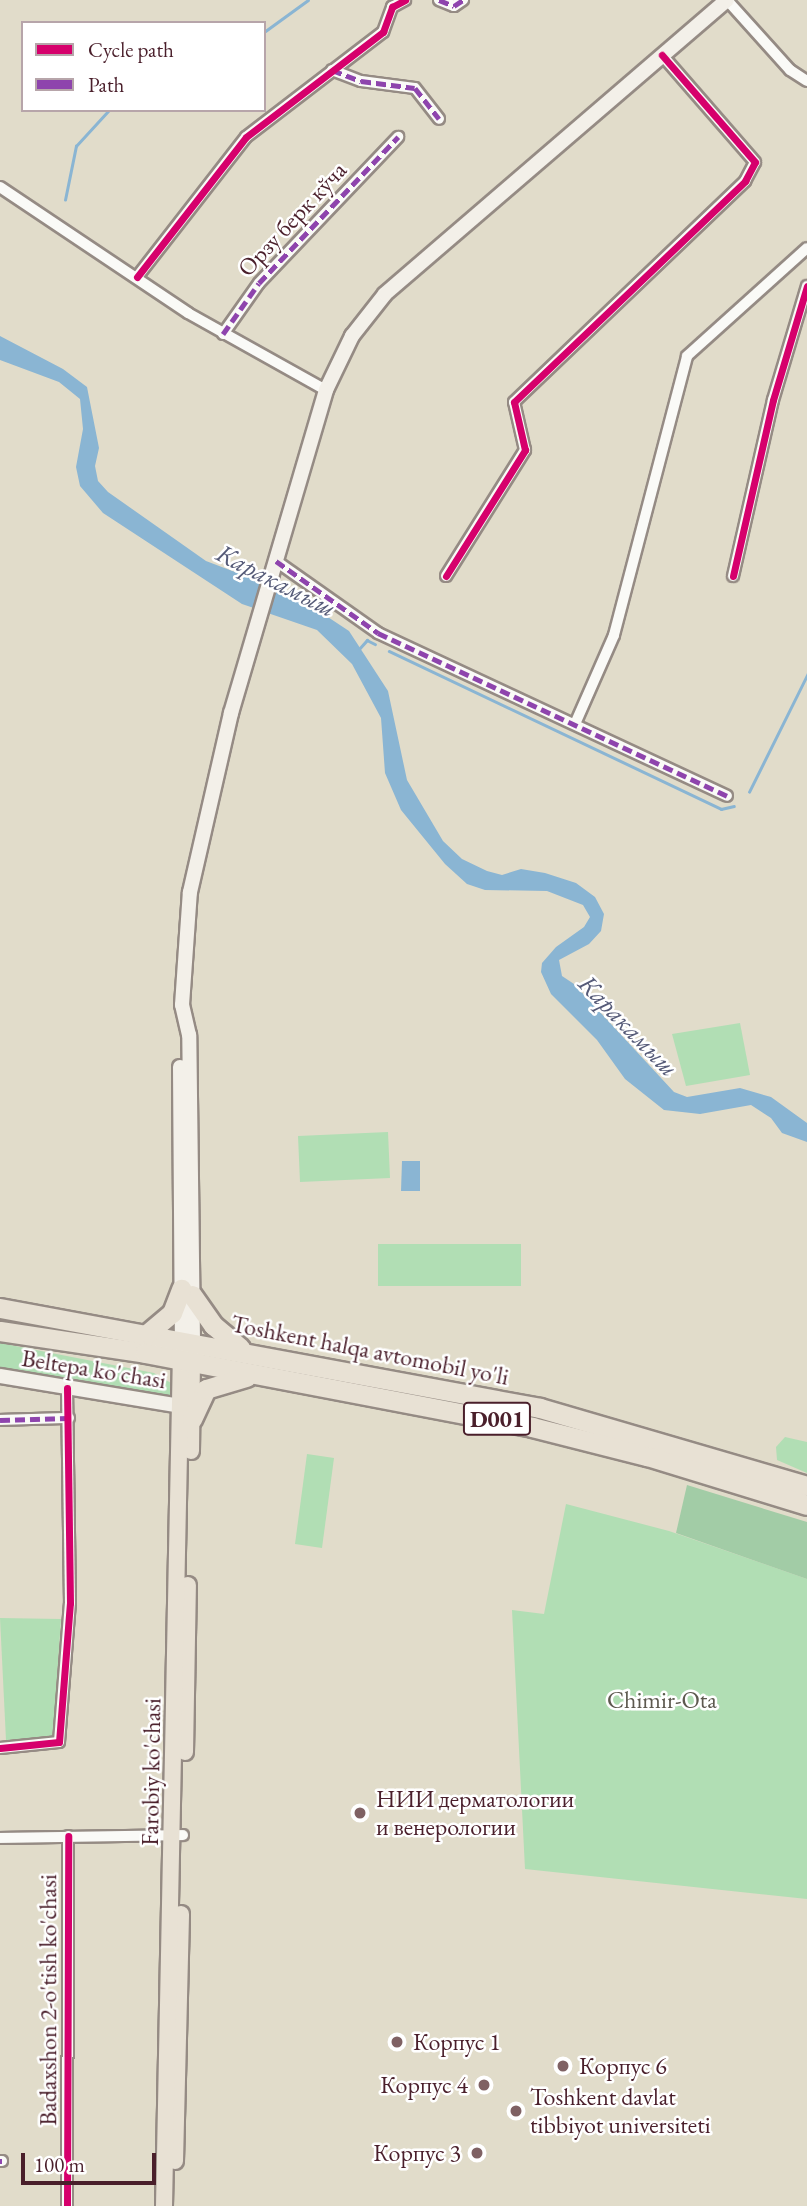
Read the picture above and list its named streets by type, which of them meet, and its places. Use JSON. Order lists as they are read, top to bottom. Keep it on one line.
{"streets":{"highway":["Toshkent halqa avtomobil yo'li","D001"],"main road":["Beltepa ko'chasi","Farobiy ko'chasi"],"street":["Орзу берк кўча","Badaxshon 2-o'tish ko'chasi"]},"crossings":[["Toshkent halqa avtomobil yo'li","Farobiy ko'chasi"],["Beltepa ko'chasi","Farobiy ko'chasi"]],"water":["Каракамыш"],"parks":["Chimir-Ota"],"places":["НИИ дерматологии и венерологии","Корпус 1","Корпус 6","Корпус 4","Toshkent davlat tibbiyot universiteti","Корпус 3"],"legend":["Cycle path","Path"],"scale_bar":"100 m"}
